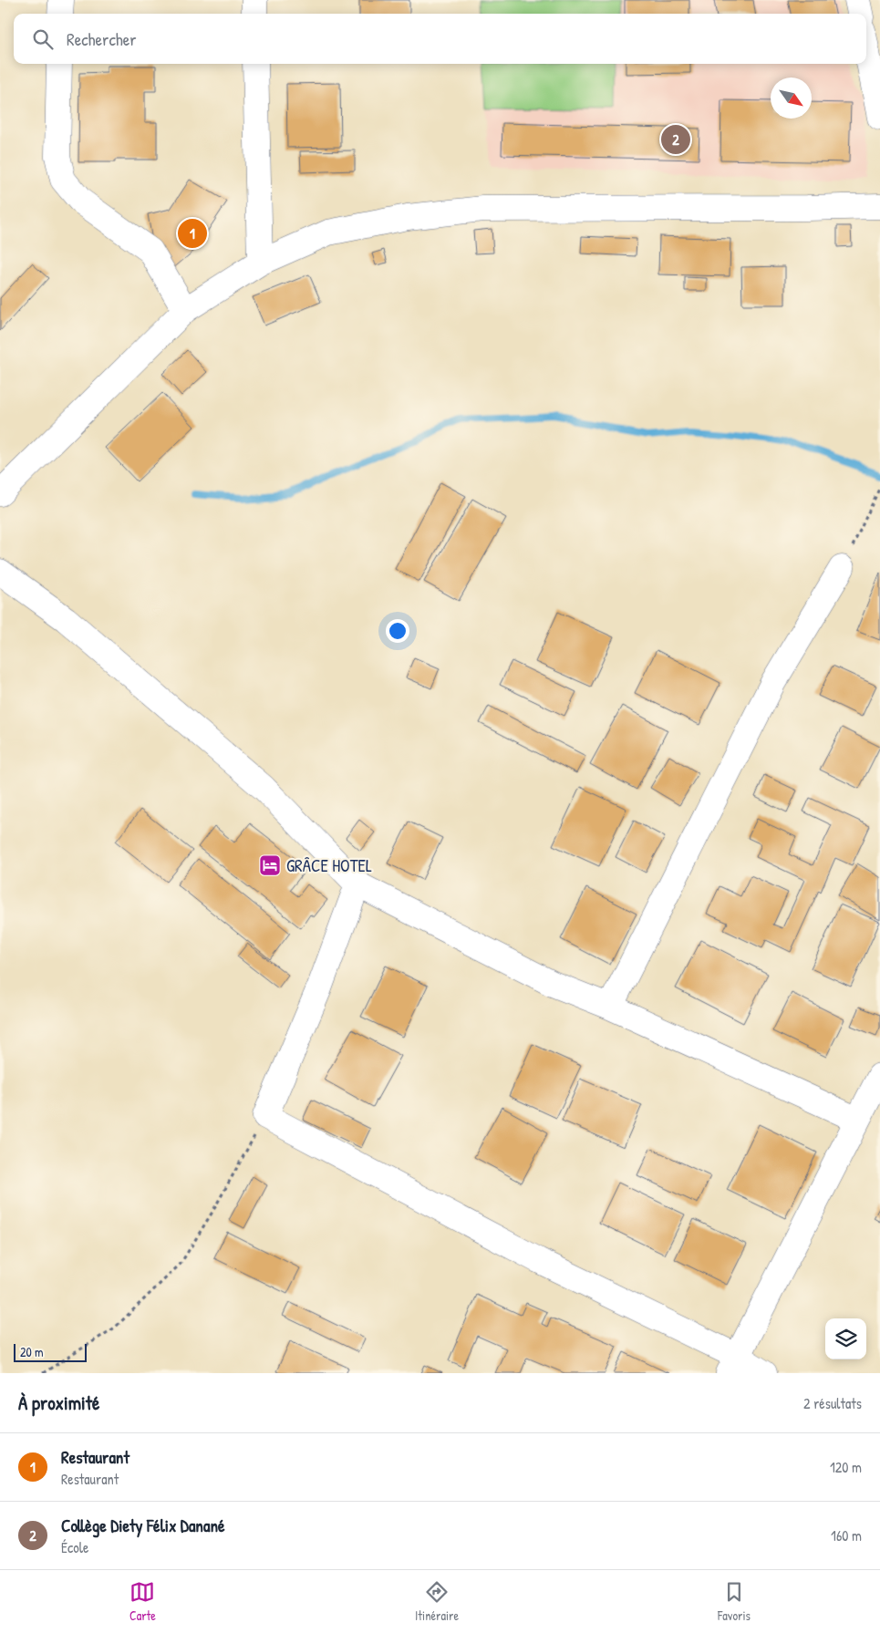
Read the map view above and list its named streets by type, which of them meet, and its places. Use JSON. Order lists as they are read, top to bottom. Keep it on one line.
{"places":{"hotel":["GRÂCE HOTEL"]},"scale_bar":"20 m","north":"bottom right","page":{"search":"Rechercher","pins":["2","1"],"scale":"20 m","heading":["À proximité","2 résultats"],"list":[{"mark":"1","name":"Restaurant","note":"Restaurant","value":"120 m"},{"mark":"2","name":"Collège Diety Félix Danané","note":"École","value":"160 m"}],"nav":["Carte","Itinéraire","Favoris"]}}
